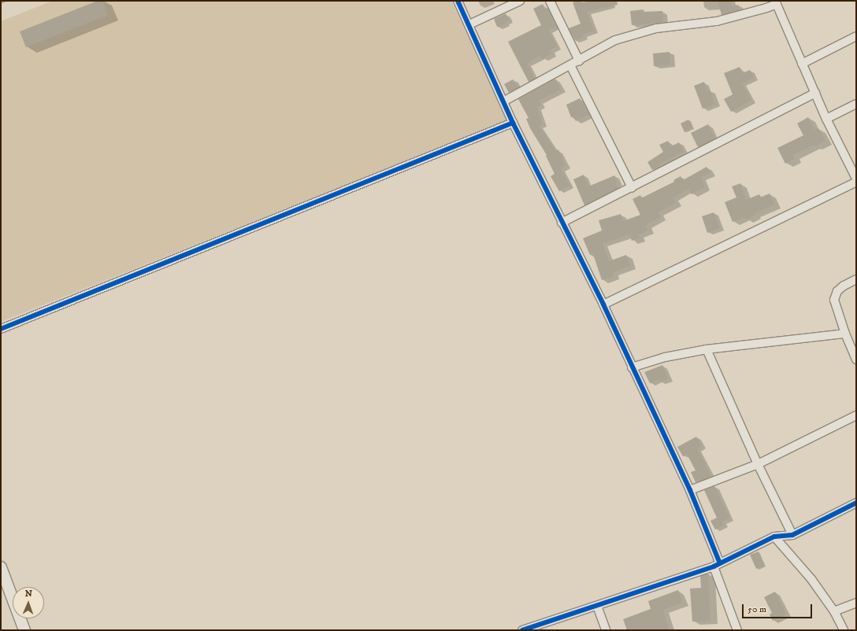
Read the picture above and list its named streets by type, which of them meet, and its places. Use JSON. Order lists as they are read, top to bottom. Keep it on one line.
{"scale_bar":"50 m","north":"top"}
